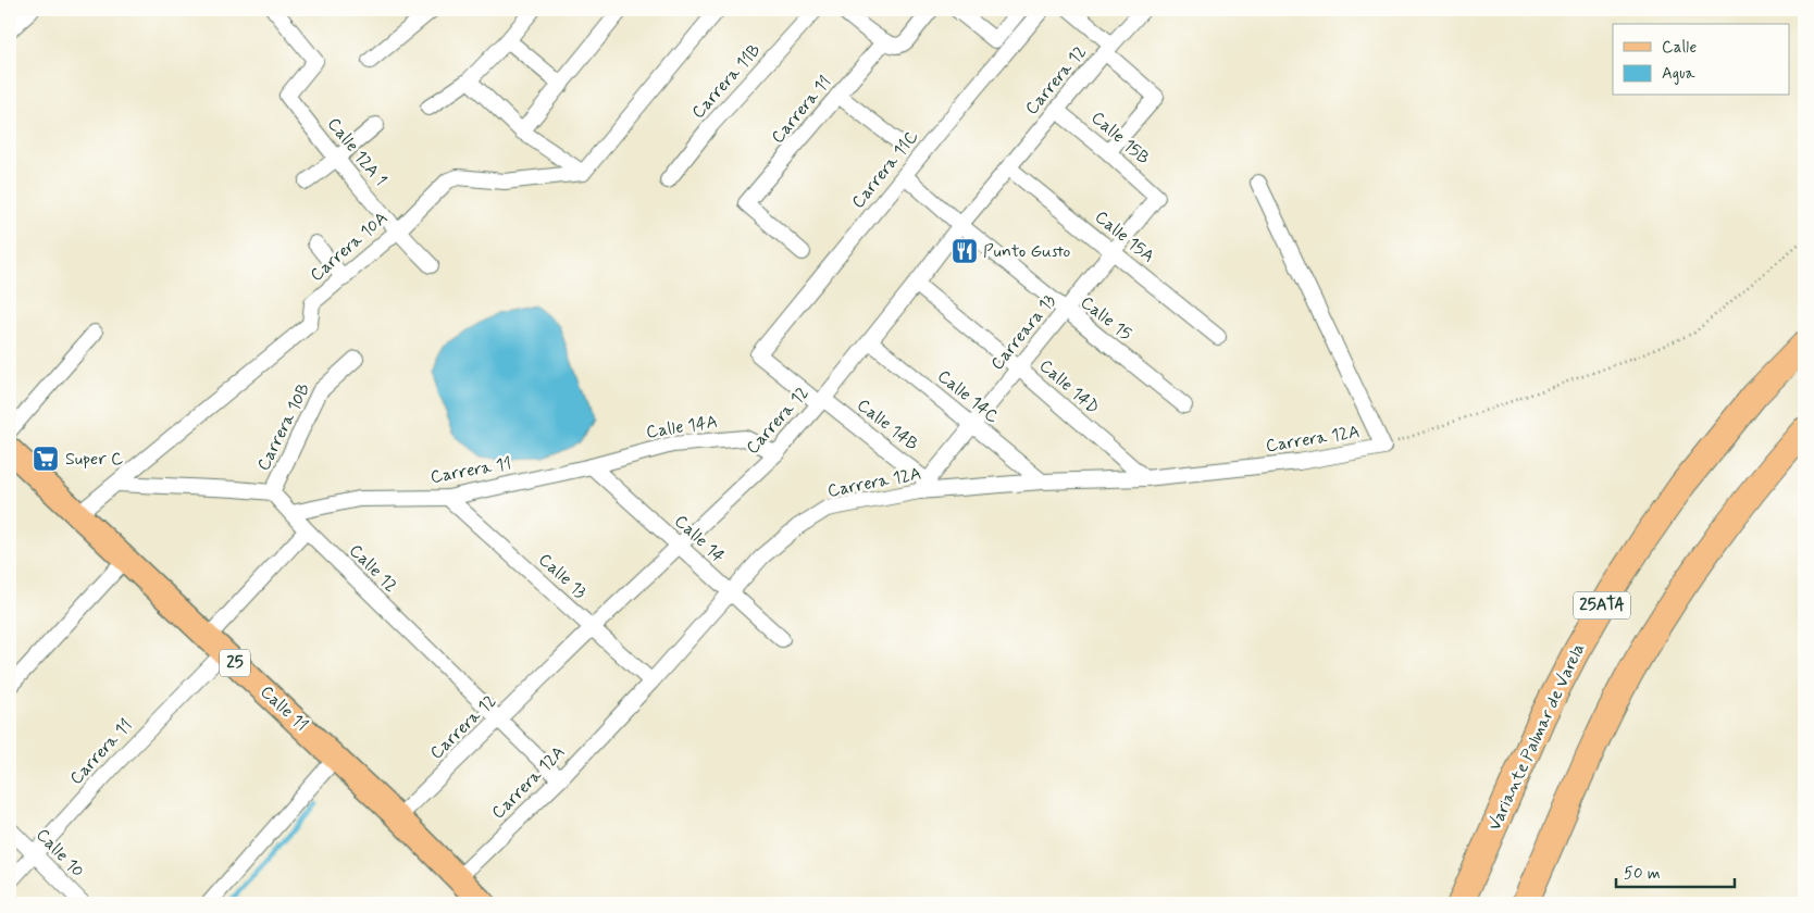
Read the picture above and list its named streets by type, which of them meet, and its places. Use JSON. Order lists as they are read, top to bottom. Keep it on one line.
{"streets":{"highway":["25ATA","Variante Palmar de Varela"],"main road":["25","Calle 11"],"street":["Carrera 12","Carrera 11B","Carrera 11","Calle 15B","Calle 12A 1","Carrera 11C","Calle 15A","Carrera 10A","Calle 15","Carreara 13","Calle 14D","Calle 14C","Calle 14B","Carrera 10B","Calle 14A","Carrera 12A","Calle 14","Calle 12","Calle 13","Calle 10"]},"crossings":[["Carrera 12","Calle 15B"],["Carrera 12","Calle 15A"],["Carrera 12","Calle 15"],["Carrera 12","Calle 14D"],["Carrera 12","Calle 14C"],["Carrera 12","Calle 14B"],["Carrera 12","Calle 14A"],["Carrera 12","Calle 14"],["Carrera 12","Calle 12"],["Carrera 12","Calle 13"],["Carrera 12","Calle 11"],["Carrera 11","Calle 14A"],["Carrera 11","Calle 14"],["Carrera 11","Calle 12"],["Carrera 11","Calle 13"],["Carrera 11","Calle 11"],["Carrera 11","Calle 10"],["Calle 15B","Carreara 13"],["Calle 12A 1","Carrera 10A"],["Carrera 11C","Calle 15"],["Carrera 11C","Calle 14B"],["Calle 15A","Carreara 13"],["Carrera 10A","Calle 11"],["Calle 15","Carreara 13"],["Carreara 13","Calle 14D"],["Carreara 13","Calle 14C"],["Carreara 13","Calle 14B"],["Carreara 13","Carrera 12A"],["Calle 14D","Carrera 12A"],["Calle 14C","Carrera 12A"],["Calle 14B","Carrera 12A"],["Carrera 10B","Calle 12"],["Calle 14A","Calle 14"],["Carrera 12A","Calle 14"],["Carrera 12A","Calle 12"],["Carrera 12A","Calle 13"],["Carrera 12A","Calle 11"]],"places":{"restaurant":["Punto Gusto"],"supermarket":["Super C"]},"legend":["Calle","Agua"],"scale_bar":"50 m"}
